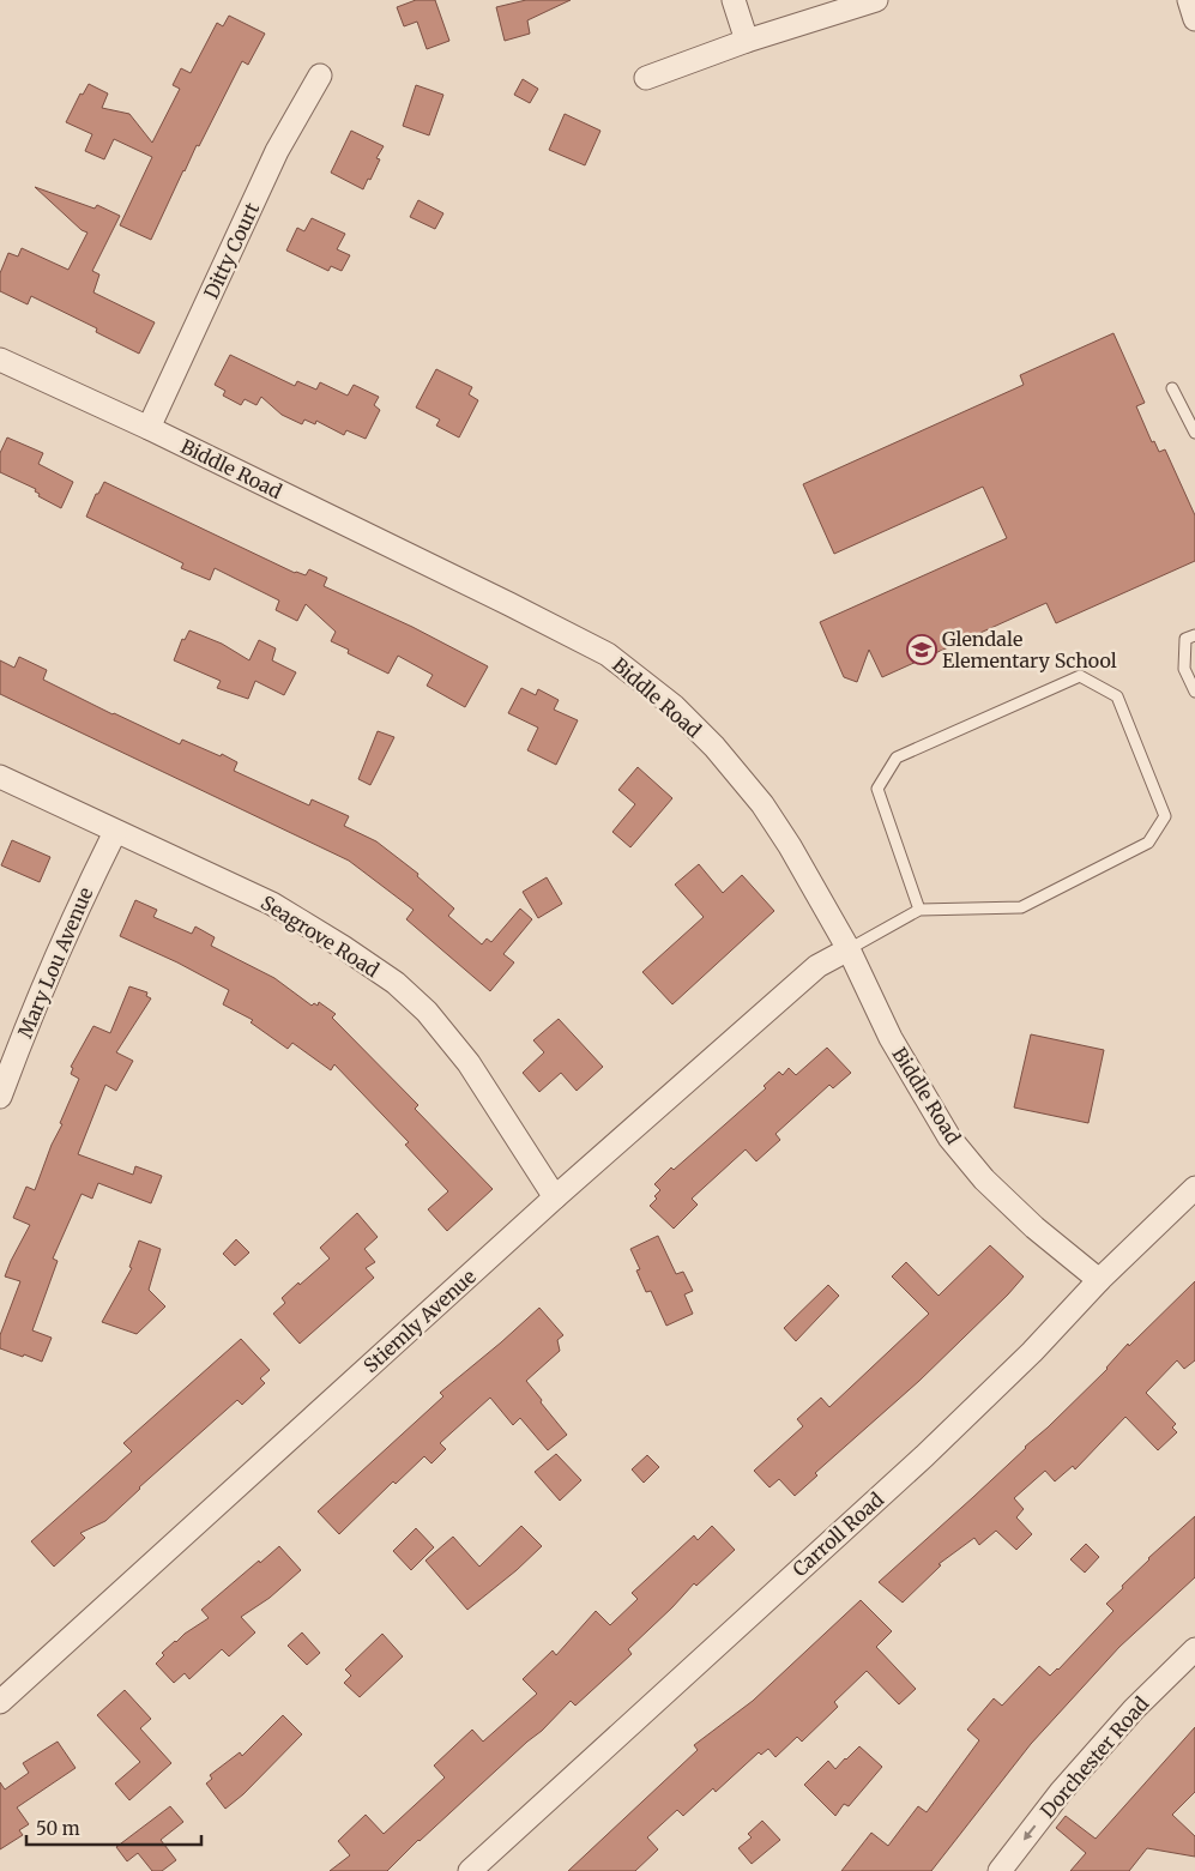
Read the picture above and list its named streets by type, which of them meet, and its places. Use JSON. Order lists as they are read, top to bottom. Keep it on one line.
{"streets":{"street":["Ditty Court","Biddle Road","Seagrove Road","Mary Lou Avenue","Stiemly Avenue","Carroll Road","Dorchester Road"]},"crossings":[["Ditty Court","Biddle Road"],["Biddle Road","Stiemly Avenue"],["Biddle Road","Carroll Road"],["Seagrove Road","Mary Lou Avenue"],["Seagrove Road","Stiemly Avenue"]],"one_way":["Dorchester Road"],"places":{"school or university":["Glendale Elementary School"]},"scale_bar":"50 m"}
